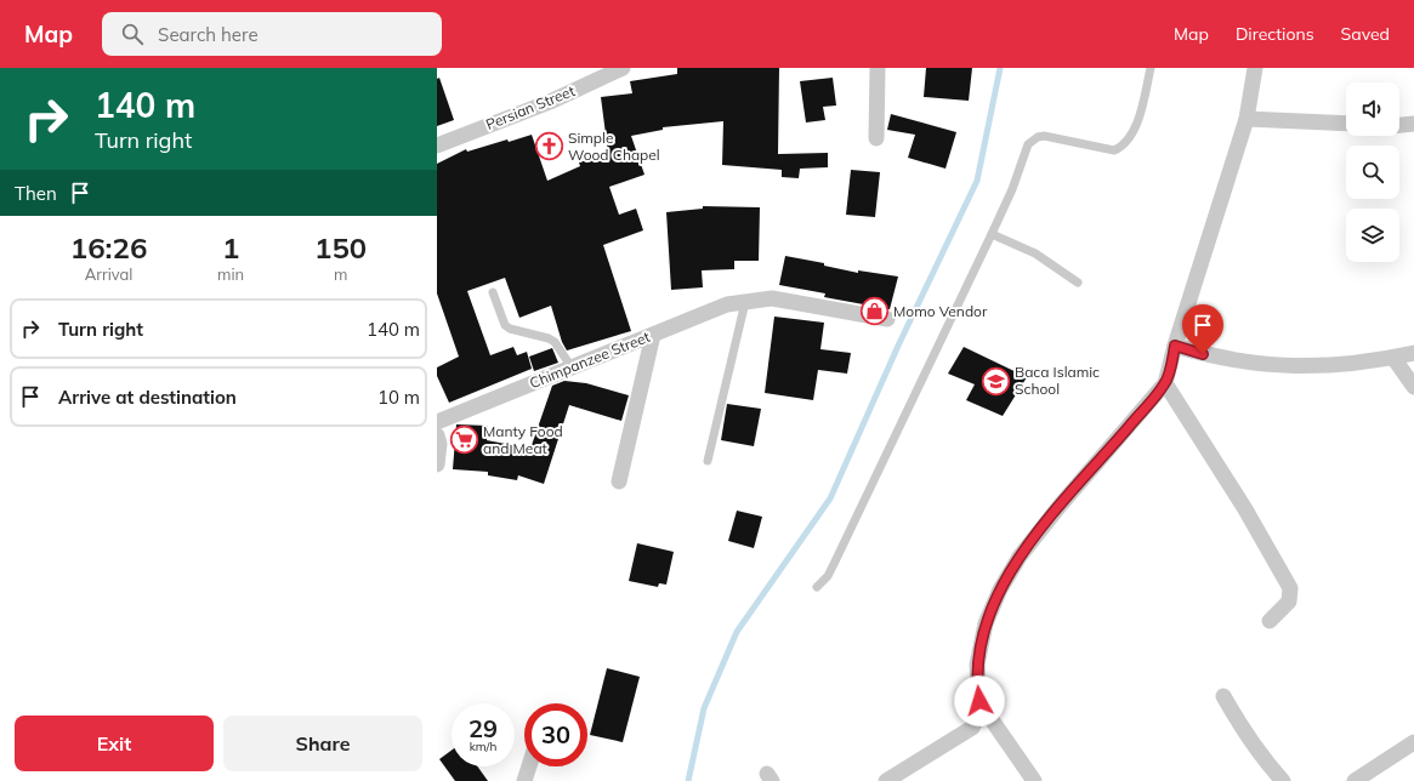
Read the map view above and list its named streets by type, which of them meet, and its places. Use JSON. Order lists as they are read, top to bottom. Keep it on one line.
{"streets":{"street":["Persian Street","Chimpanzee Street"]},"places":{"church":["Simple Wood Chapel"],"shop":["Momo Vendor"],"school or university":["Baca Islamic School"],"supermarket":["Manty Food and Meat"]},"page":{"header":"Map","search":"Search here","nav":["Map","Directions","Saved"],"turn":["140 m","Turn right"],"then":"Then","eta":["16:26","Arrival","1","min","150","m"],"list":[{"name":"Turn right","value":"140 m"},{"name":"Arrive at destination","value":"10 m"}],"speed":"29 km/h","limit":"30","buttons":["Exit","Share"]}}
